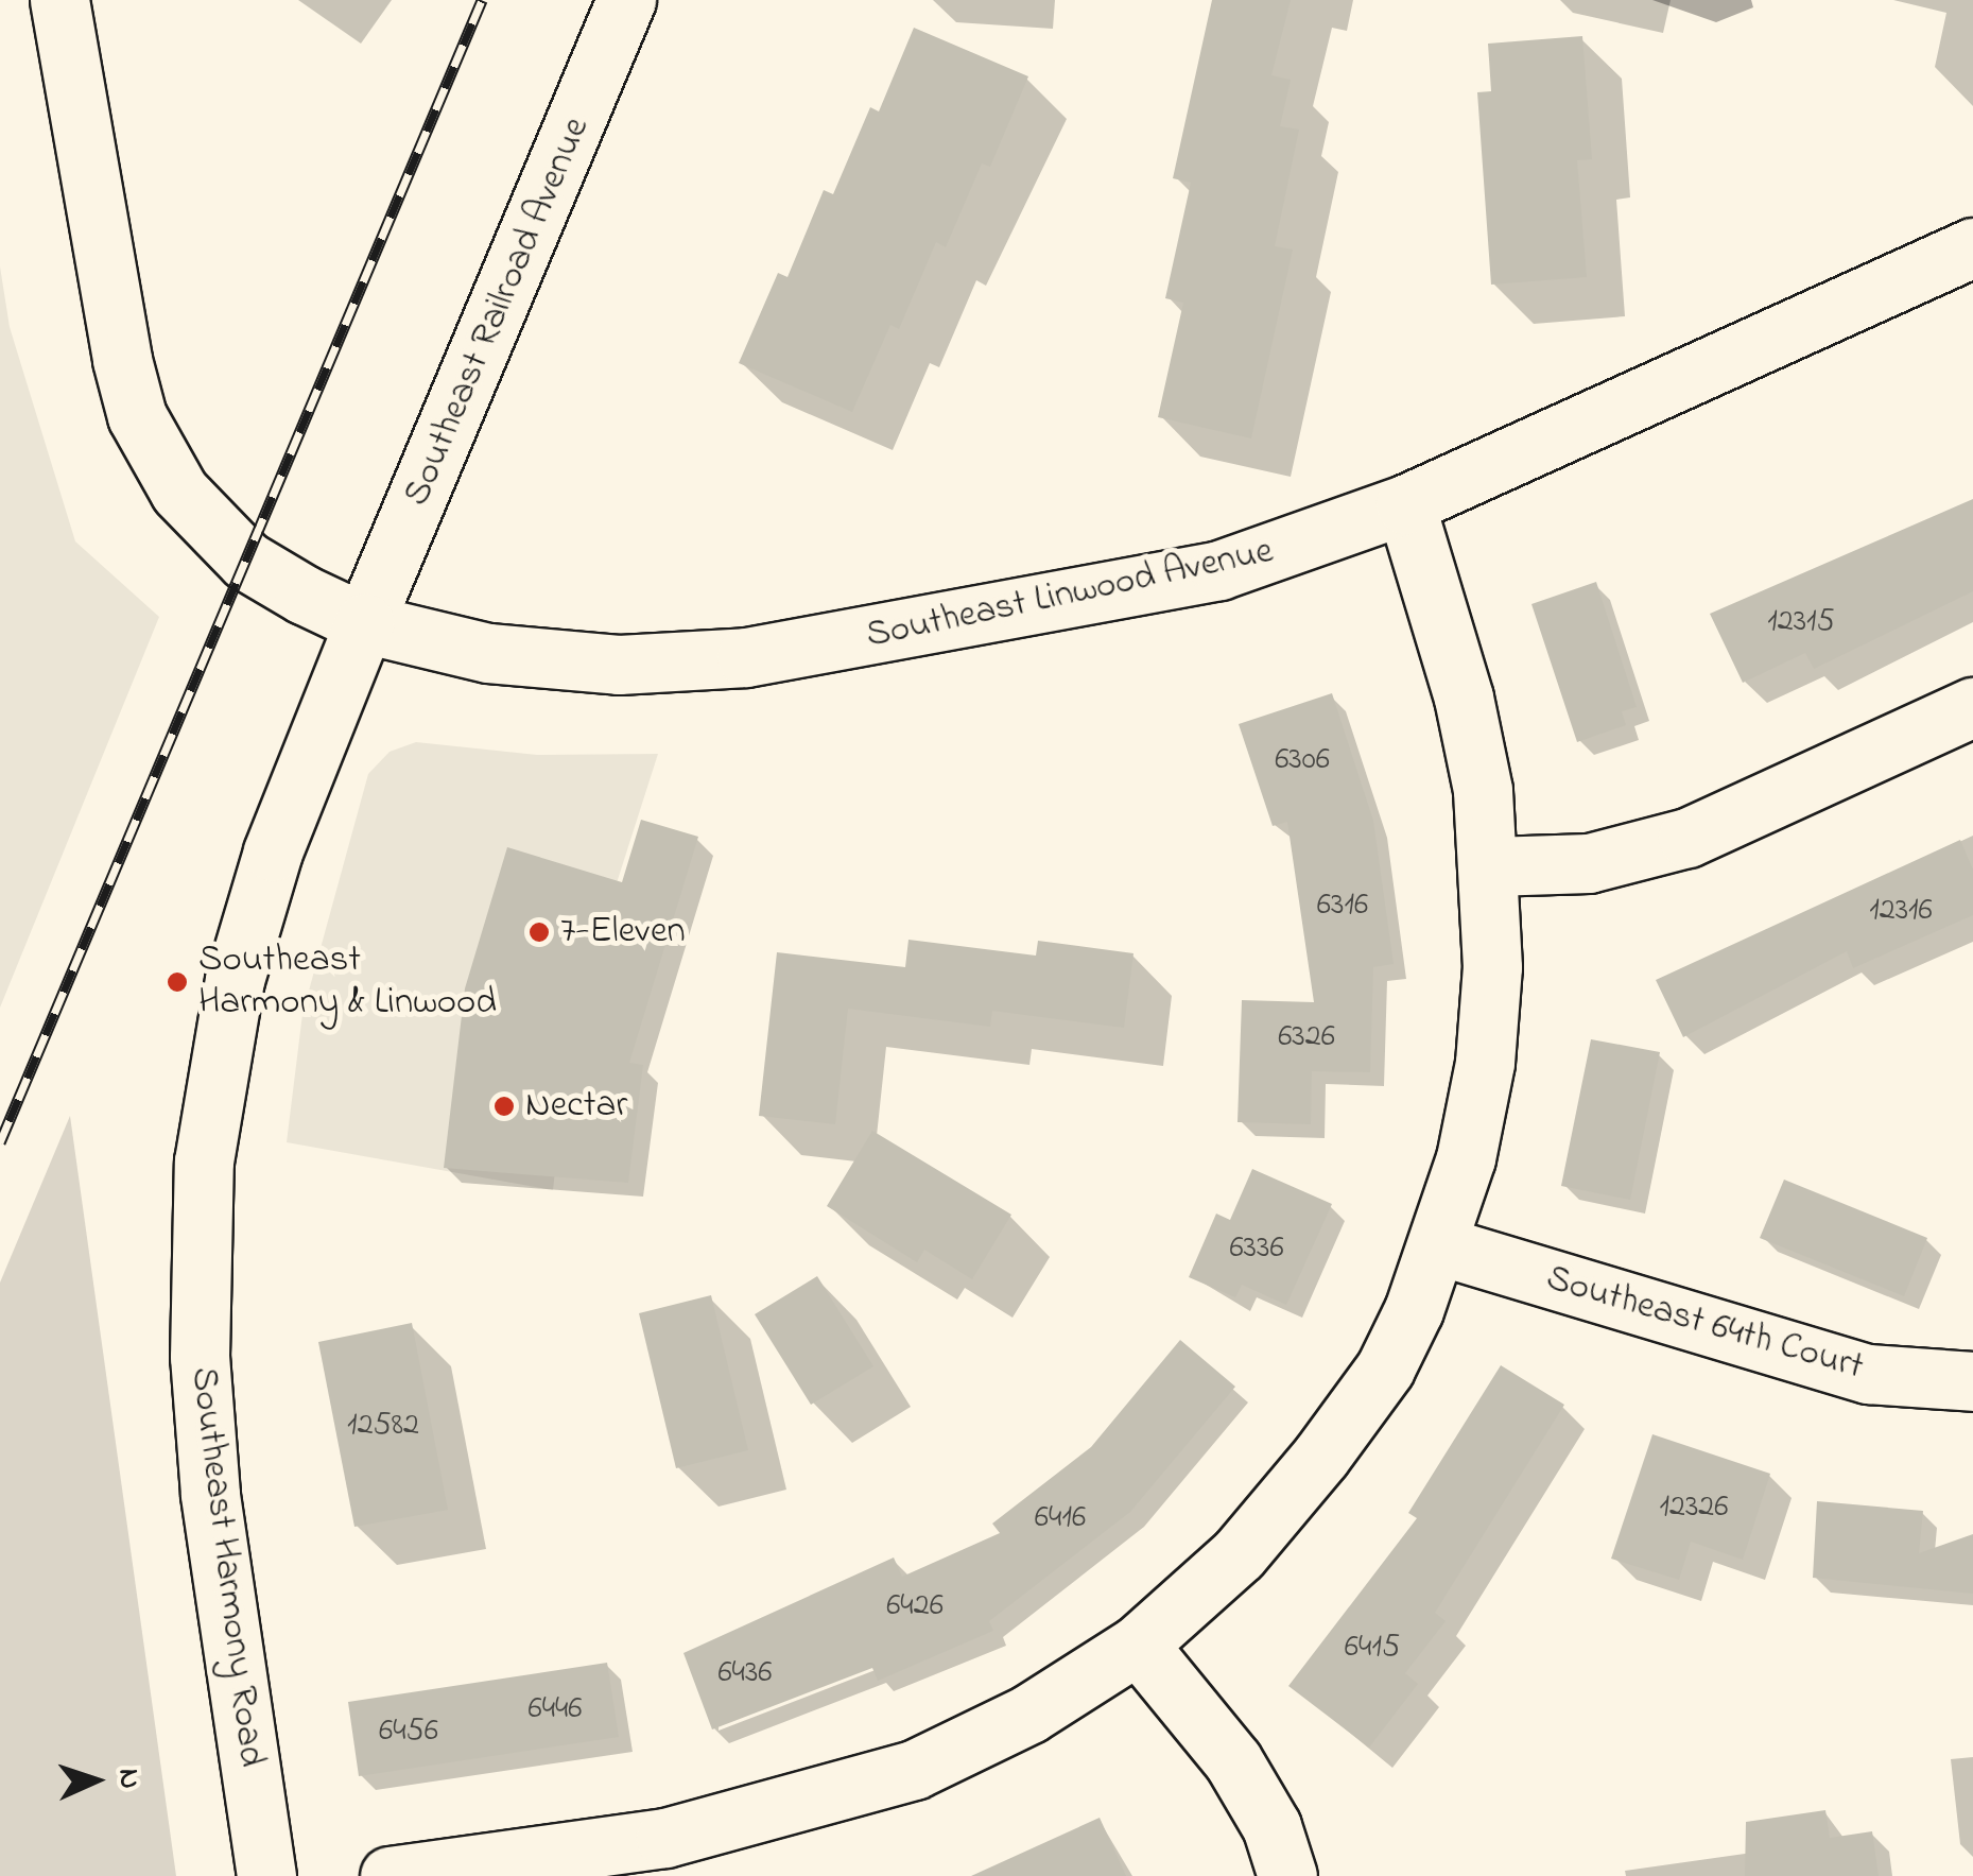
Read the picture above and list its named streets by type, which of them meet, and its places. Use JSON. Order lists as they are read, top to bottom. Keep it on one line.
{"streets":{"street":["Southeast Railroad Avenue","Southeast Linwood Avenue","Southeast 64th Court","Southeast Harmony Road"]},"crossings":[["Southeast Railroad Avenue","Southeast Linwood Avenue"],["Southeast Railroad Avenue","Southeast Harmony Road"],["Southeast Linwood Avenue","Southeast Harmony Road"]],"places":["7-Eleven","Southeast Harmony & Linwood","Nectar"],"house_numbers":["12315","6306","6316","12316","6326","6336","12582","12326","6416","6426","6415","6436","6446","6456"],"north":"right"}
